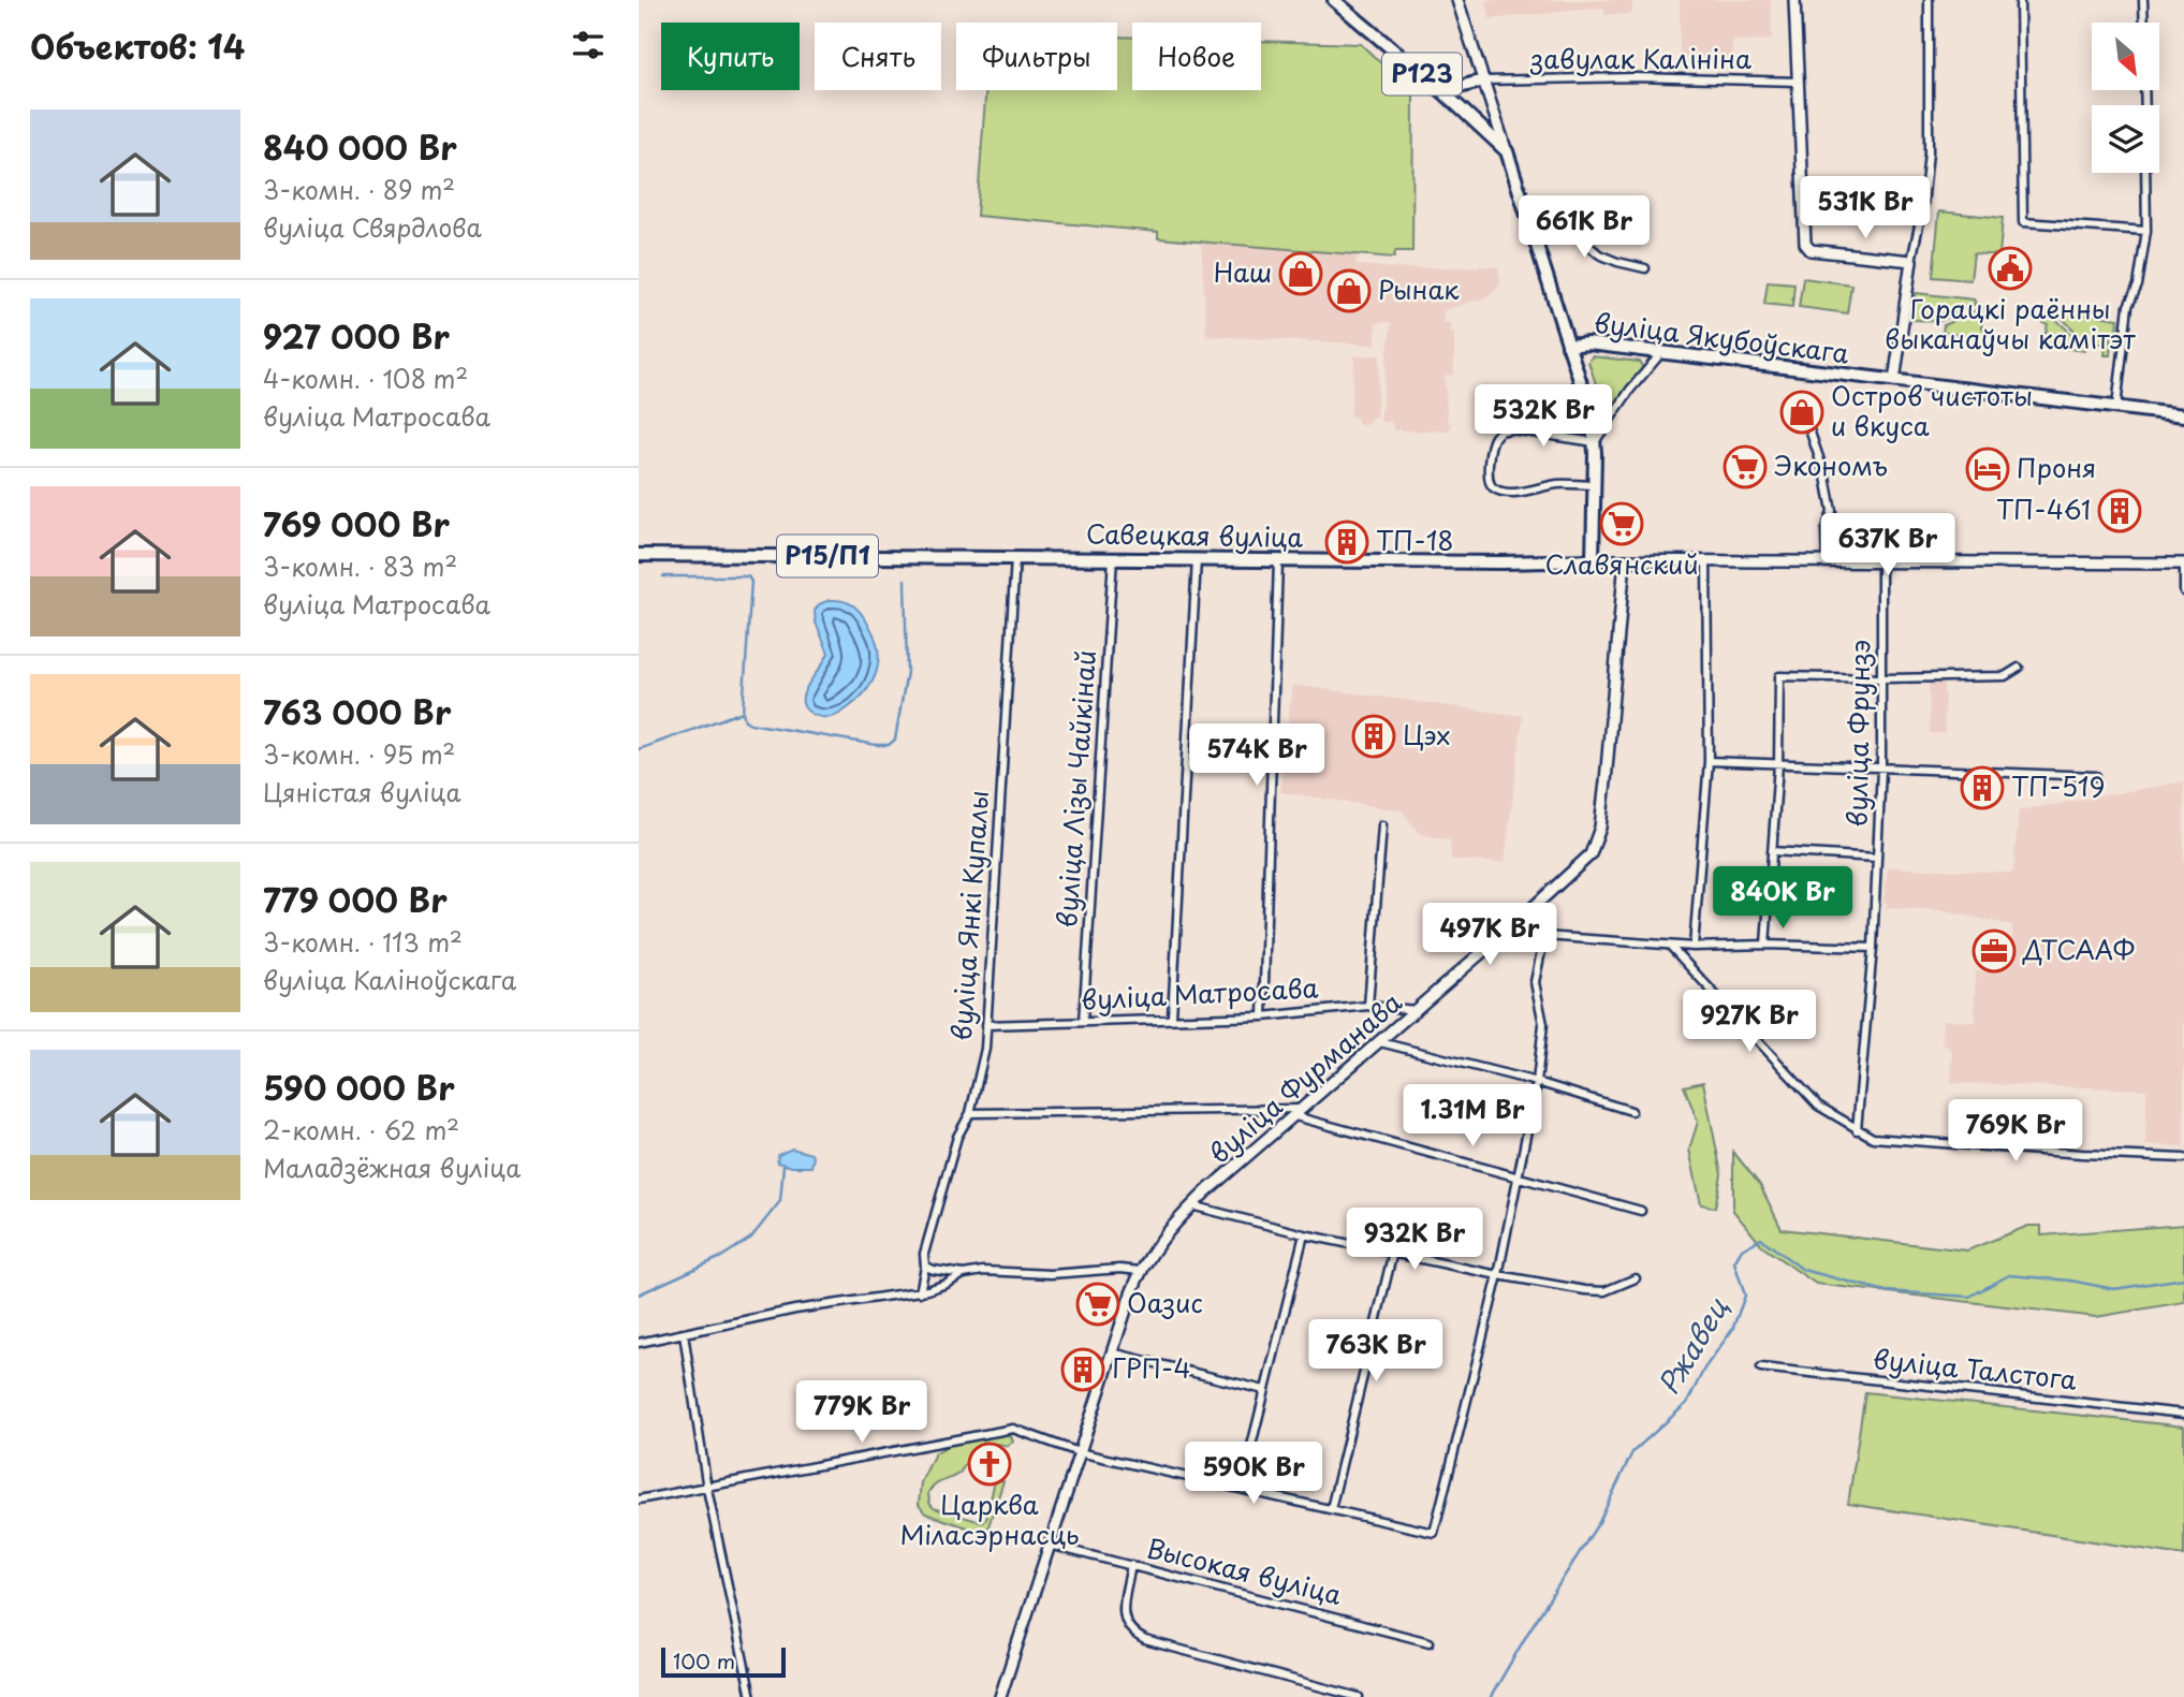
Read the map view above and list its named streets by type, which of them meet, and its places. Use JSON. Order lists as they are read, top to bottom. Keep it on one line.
{"streets":{"main road":["Р123","вуліца Якубоўскага","Савецкая вуліца","Р15/П1","вуліца Фурманава"],"street":["завулак Калініна","вуліца Фрунзэ","вуліца Лізы Чайкінай","вуліца Янкі Купалы","вуліца Матросава","вуліца Талстога","Высокая вуліца"]},"crossings":[["Р123","вуліца Якубоўскага"],["Савецкая вуліца","Р15/П1"],["Савецкая вуліца","вуліца Фрунзэ"],["Савецкая вуліца","вуліца Лізы Чайкінай"],["Савецкая вуліца","вуліца Янкі Купалы"],["Савецкая вуліца","вуліца Фурманава"],["Р15/П1","вуліца Янкі Купалы"],["вуліца Лізы Чайкінай","вуліца Матросава"],["вуліца Янкі Купалы","вуліца Матросава"],["вуліца Матросава","вуліца Фурманава"],["вуліца Фурманава","Высокая вуліца"]],"water":["Ржавец"],"places":{"public building":["Горацкі раённы выканаўчы камітэт"],"shop":["Наш","Рынак","Остров чистоты и вкуса"],"supermarket":["Экономъ","Славянский","Оазис"],"hotel":["Проня"],"building":["ТП-461","ТП-18","Цэх","ТП-519","ГРП-4"],"office":["ДТСААФ"],"church":["Царква Міласэрнасць"]},"scale_bar":"100 m","north":"bottom right","page":{"heading":"Объектов: 14","chip":["Купить","Снять","Фильтры","Новое"],"list":[{"name":"840 000 Br","note":"3-комн. · 89 m² · вуліца Свярдлова"},{"name":"927 000 Br","note":"4-комн. · 108 m² · вуліца Матросава"},{"name":"769 000 Br","note":"3-комн. · 83 m² · вуліца Матросава"},{"name":"763 000 Br","note":"3-комн. · 95 m² · Цяністая вуліца"},{"name":"779 000 Br","note":"3-комн. · 113 m² · вуліца Каліноўскага"},{"name":"590 000 Br","note":"2-комн. · 62 m² · Маладзёжная вуліца"}],"price":["531K Br","661K Br","532K Br","637K Br","574K Br","840K Br","497K Br","927K Br","1.31M Br","769K Br","932K Br","763K Br","779K Br","590K Br"],"scale":"100 m"}}
